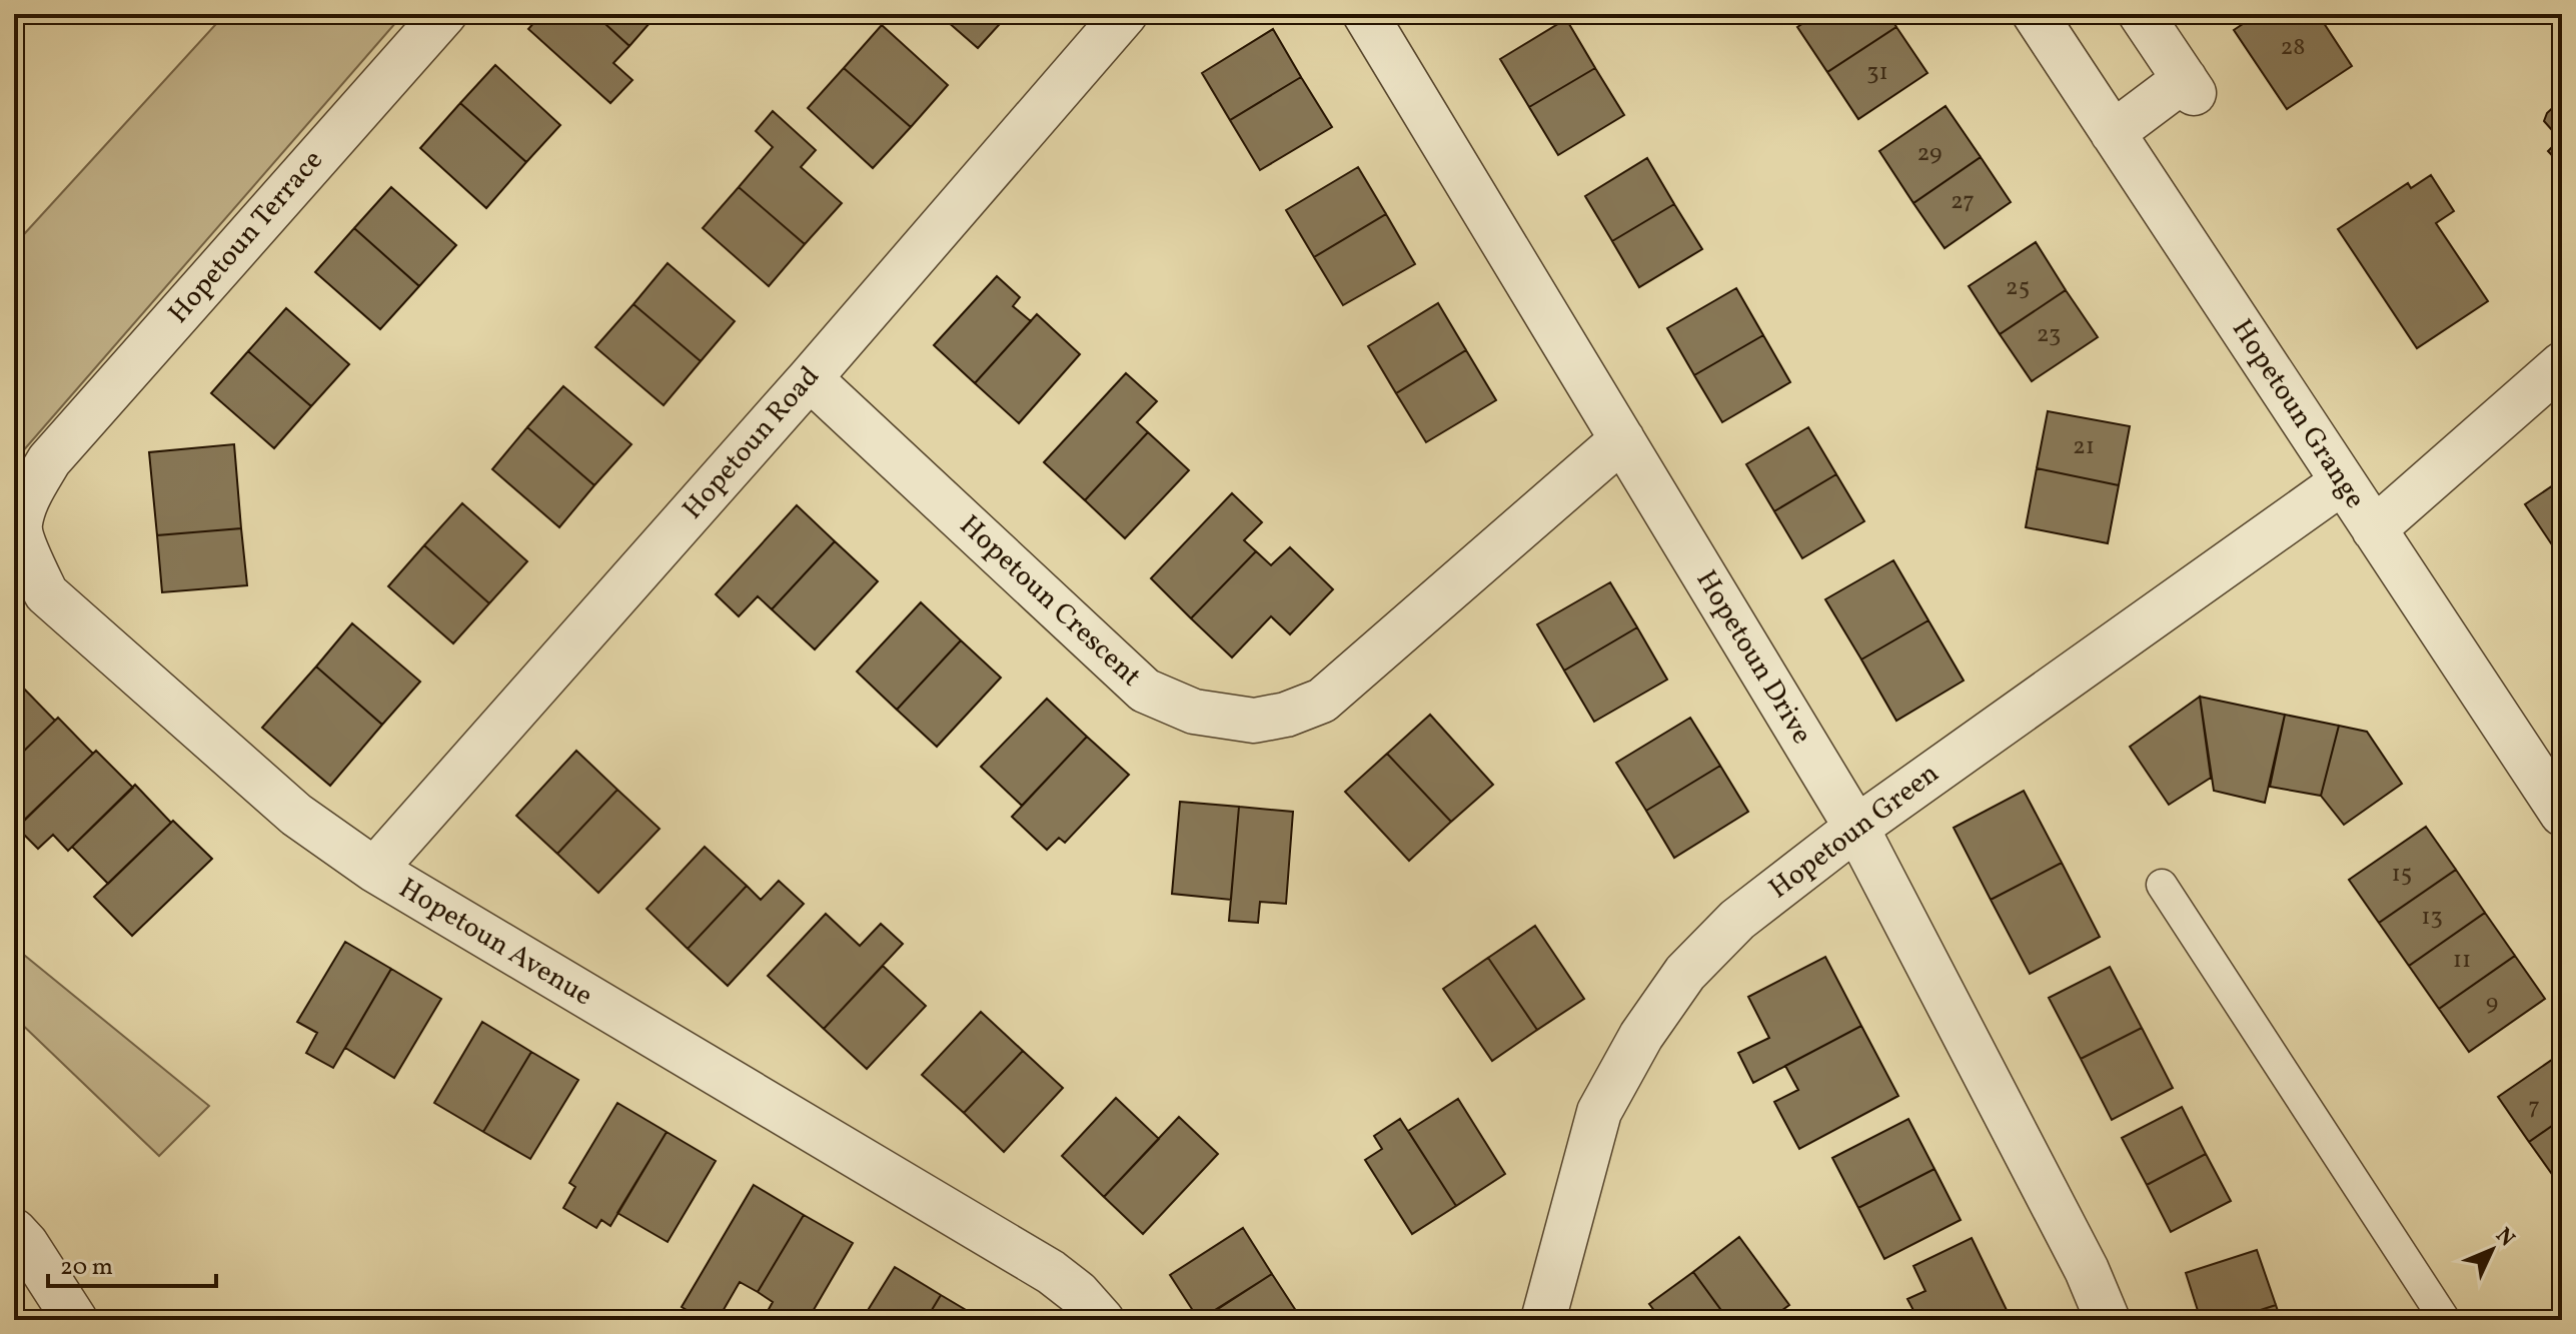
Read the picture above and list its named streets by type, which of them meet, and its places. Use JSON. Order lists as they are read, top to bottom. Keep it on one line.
{"streets":{"street":["Hopetoun Terrace","Hopetoun Grange","Hopetoun Road","Hopetoun Crescent","Hopetoun Drive","Hopetoun Green","Hopetoun Avenue"]},"crossings":[["Hopetoun Terrace","Hopetoun Avenue"],["Hopetoun Grange","Hopetoun Green"],["Hopetoun Road","Hopetoun Crescent"],["Hopetoun Road","Hopetoun Avenue"],["Hopetoun Crescent","Hopetoun Drive"],["Hopetoun Drive","Hopetoun Green"]],"house_numbers":["28","31","29","27","25","23","21","15","13","11","9","7"],"scale_bar":"20 m","north":"top right"}
